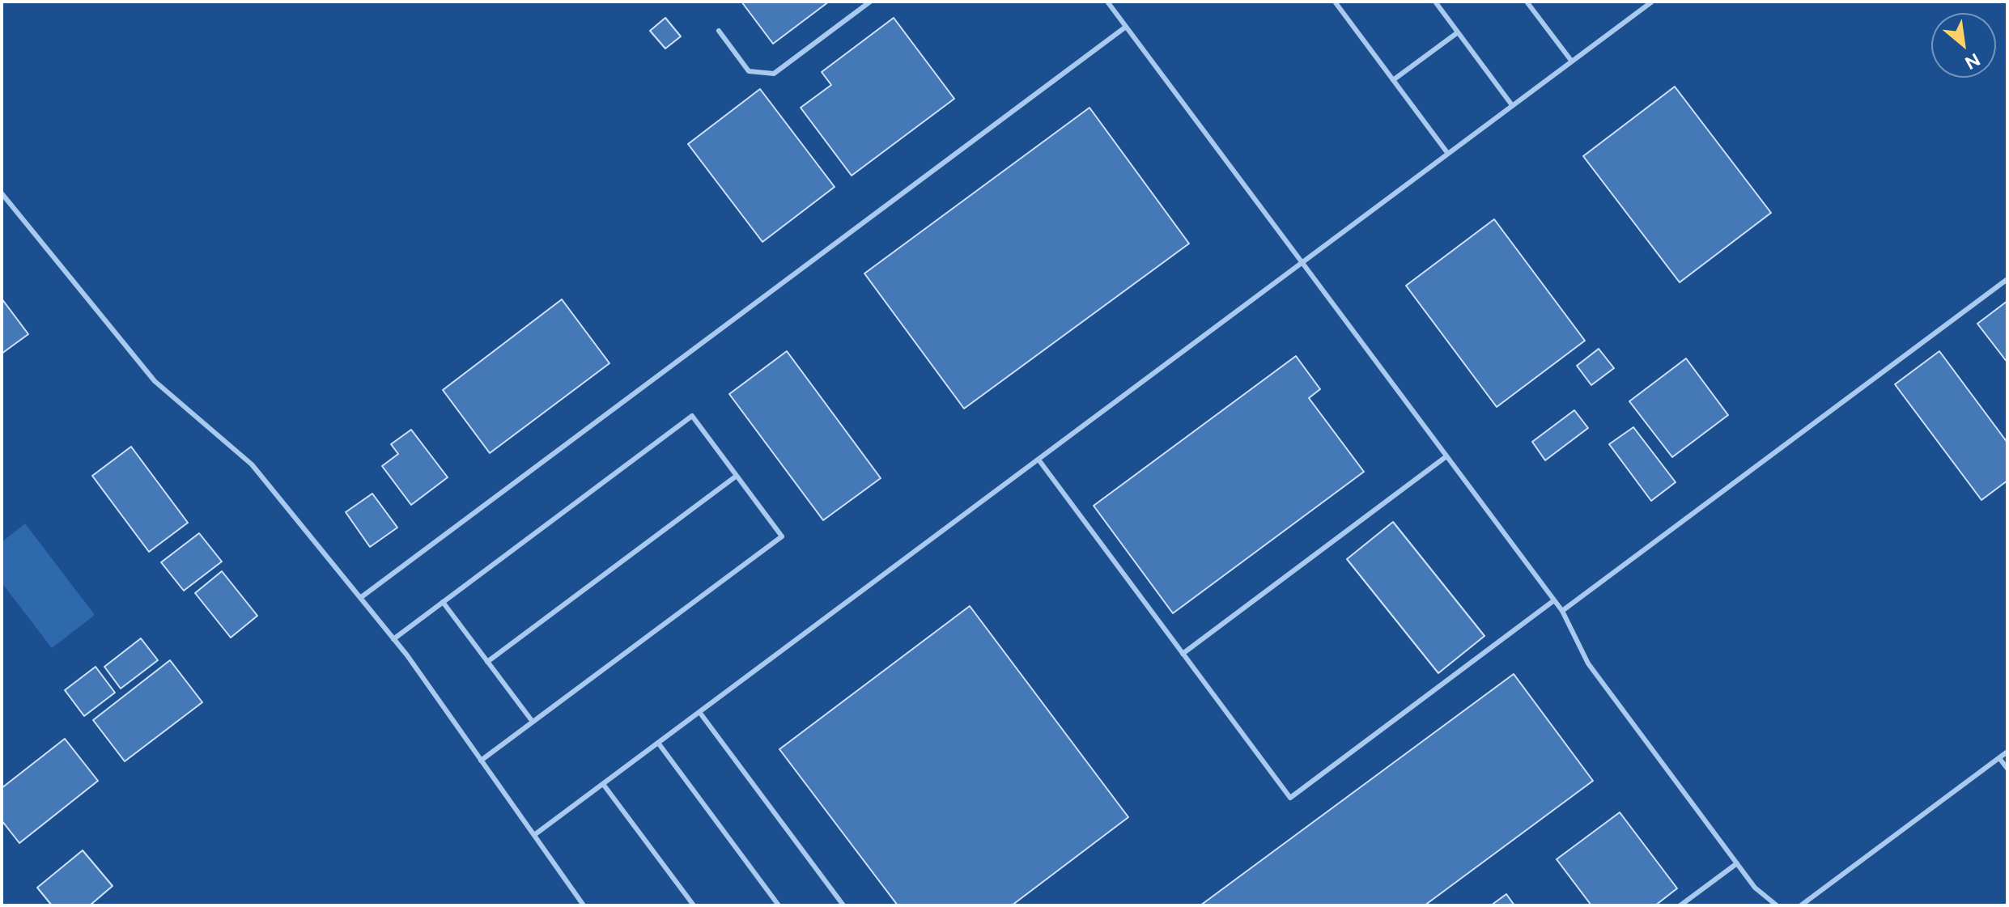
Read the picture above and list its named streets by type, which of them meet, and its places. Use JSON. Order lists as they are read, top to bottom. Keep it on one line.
{"north":"bottom right"}
